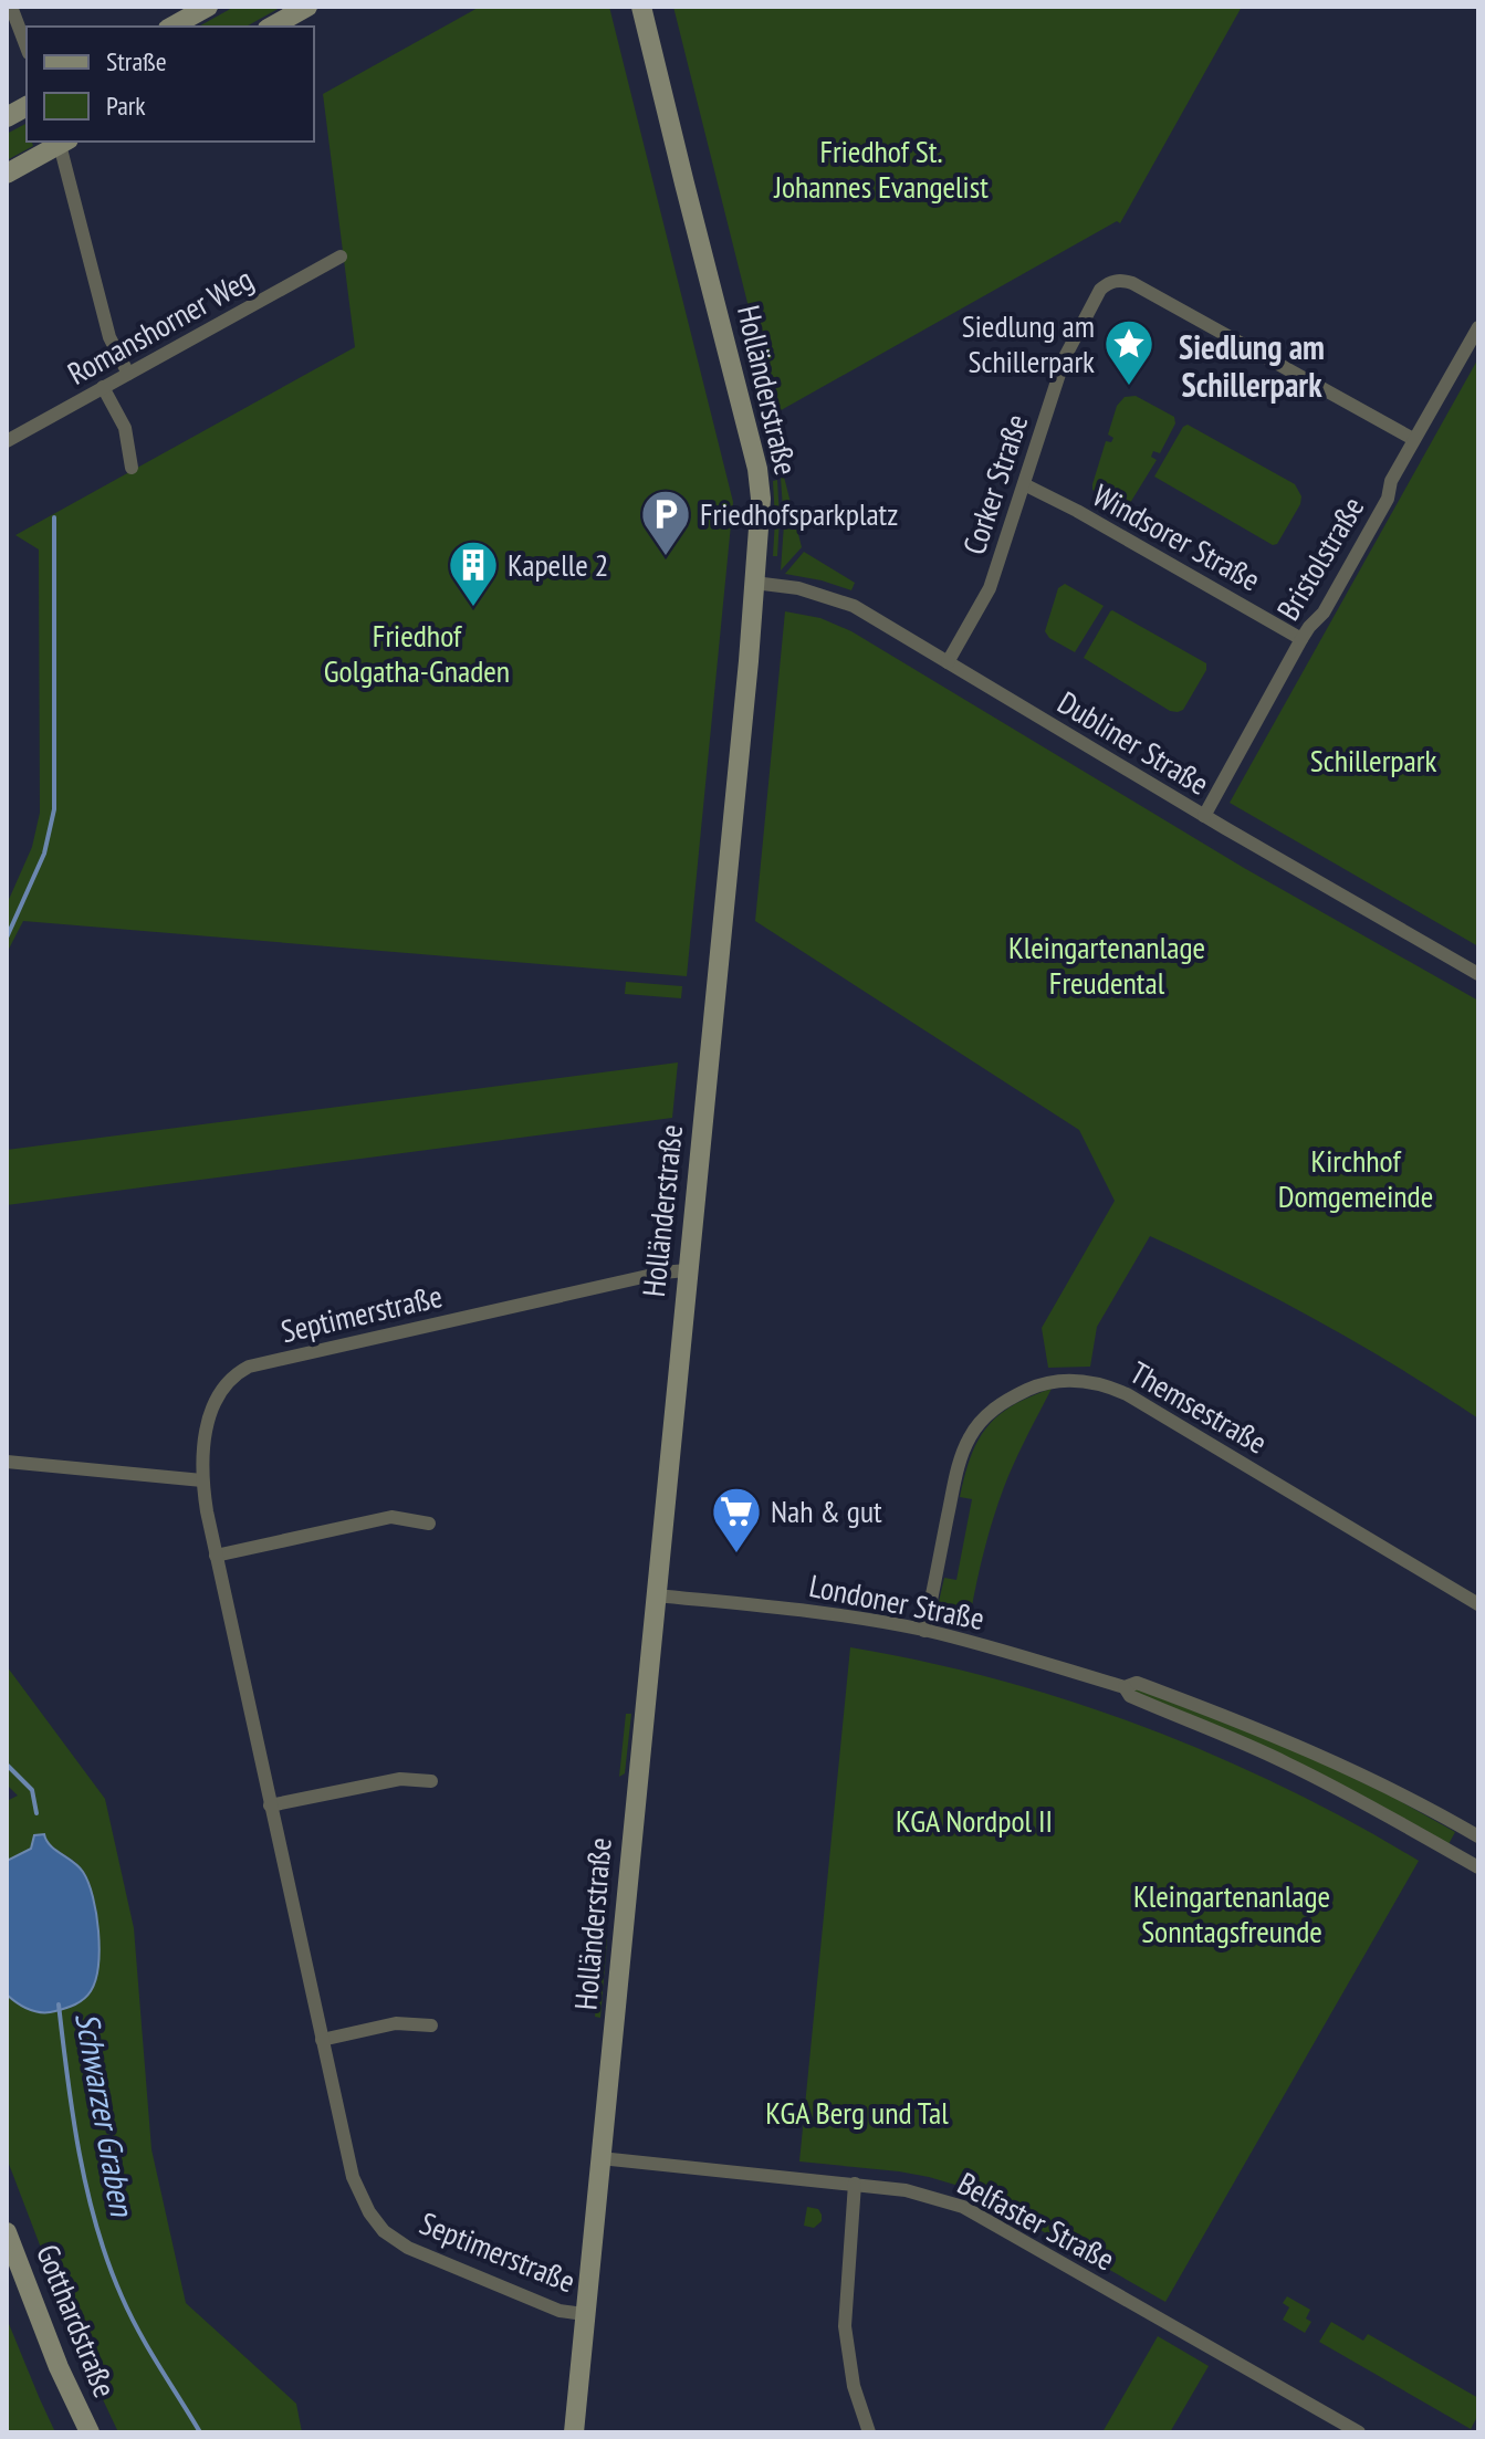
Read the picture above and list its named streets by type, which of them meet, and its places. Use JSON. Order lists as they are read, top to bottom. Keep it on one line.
{"streets":{"street":["Romanshorner Weg","Holländerstraße","Corker Straße","Windsorer Straße","Bristolstraße","Dubliner Straße","Septimerstraße","Themsestraße","Londoner Straße","Belfaster Straße","Gotthardstraße"]},"crossings":[["Holländerstraße","Dubliner Straße"],["Holländerstraße","Septimerstraße"],["Holländerstraße","Londoner Straße"],["Holländerstraße","Belfaster Straße"],["Corker Straße","Windsorer Straße"],["Corker Straße","Bristolstraße"],["Corker Straße","Dubliner Straße"],["Windsorer Straße","Bristolstraße"],["Bristolstraße","Dubliner Straße"],["Themsestraße","Londoner Straße"]],"districts":["Siedlung am Schillerpark"],"water":["Schwarzer Graben"],"parks":["Friedhof St. Johannes Evangelist","Friedhof Golgatha-Gnaden","Schillerpark","Kleingartenanlage Freudental","Kirchhof Domgemeinde","KGA Nordpol II","Kleingartenanlage Sonntagsfreunde","KGA Berg und Tal"],"places":{"place":["Siedlung am Schillerpark"],"parking":["Friedhofsparkplatz"],"building":["Kapelle 2"],"supermarket":["Nah & gut"]},"legend":["Straße","Park"]}
